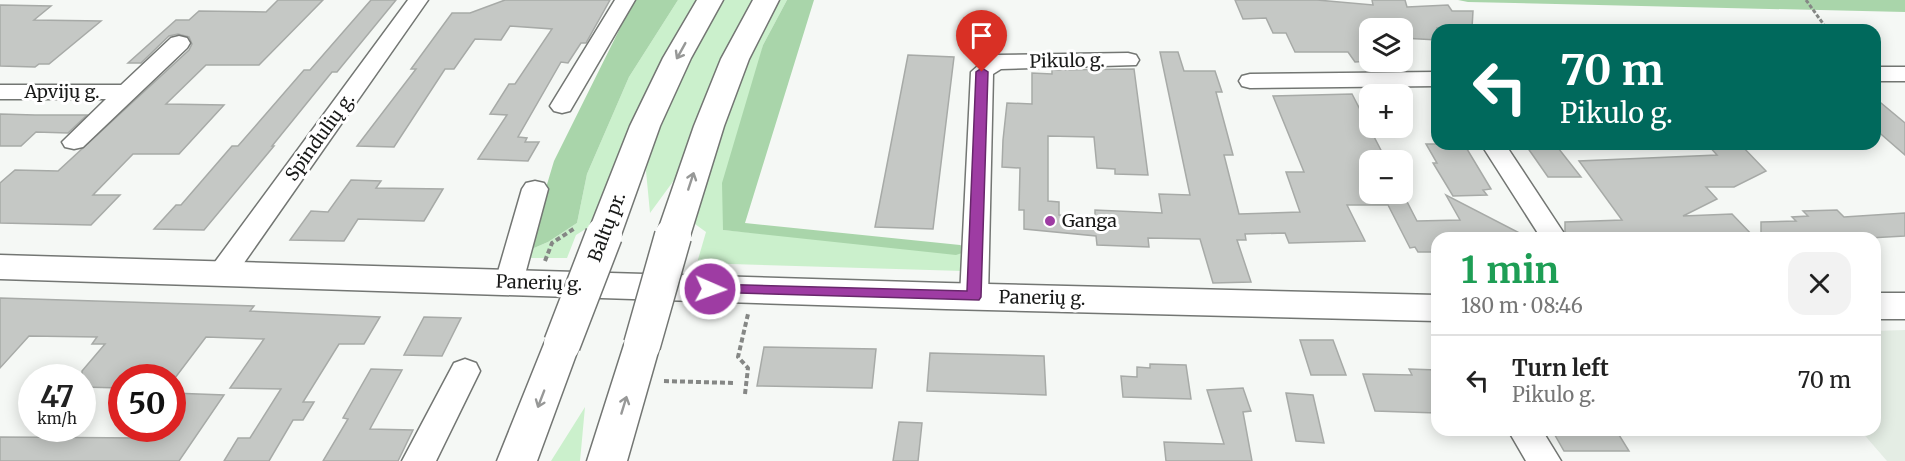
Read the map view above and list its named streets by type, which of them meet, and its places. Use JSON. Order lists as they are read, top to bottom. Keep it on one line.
{"streets":{"main road":["Baltų pr.","Panerių g."],"street":["Pikulo g.","Apvijų g.","Spindulių g."]},"crossings":[["Pikulo g.","Panerių g."],["Spindulių g.","Panerių g."]],"places":["Ganga"],"page":{"map_buttons":["+","−"],"turn":["70 m","Pikulo g."],"heading":["1 min","180 m · 08:46"],"list":[{"name":"Turn left","note":"Pikulo g.","value":"70 m"}],"speed":"47 km/h","limit":"50"}}
